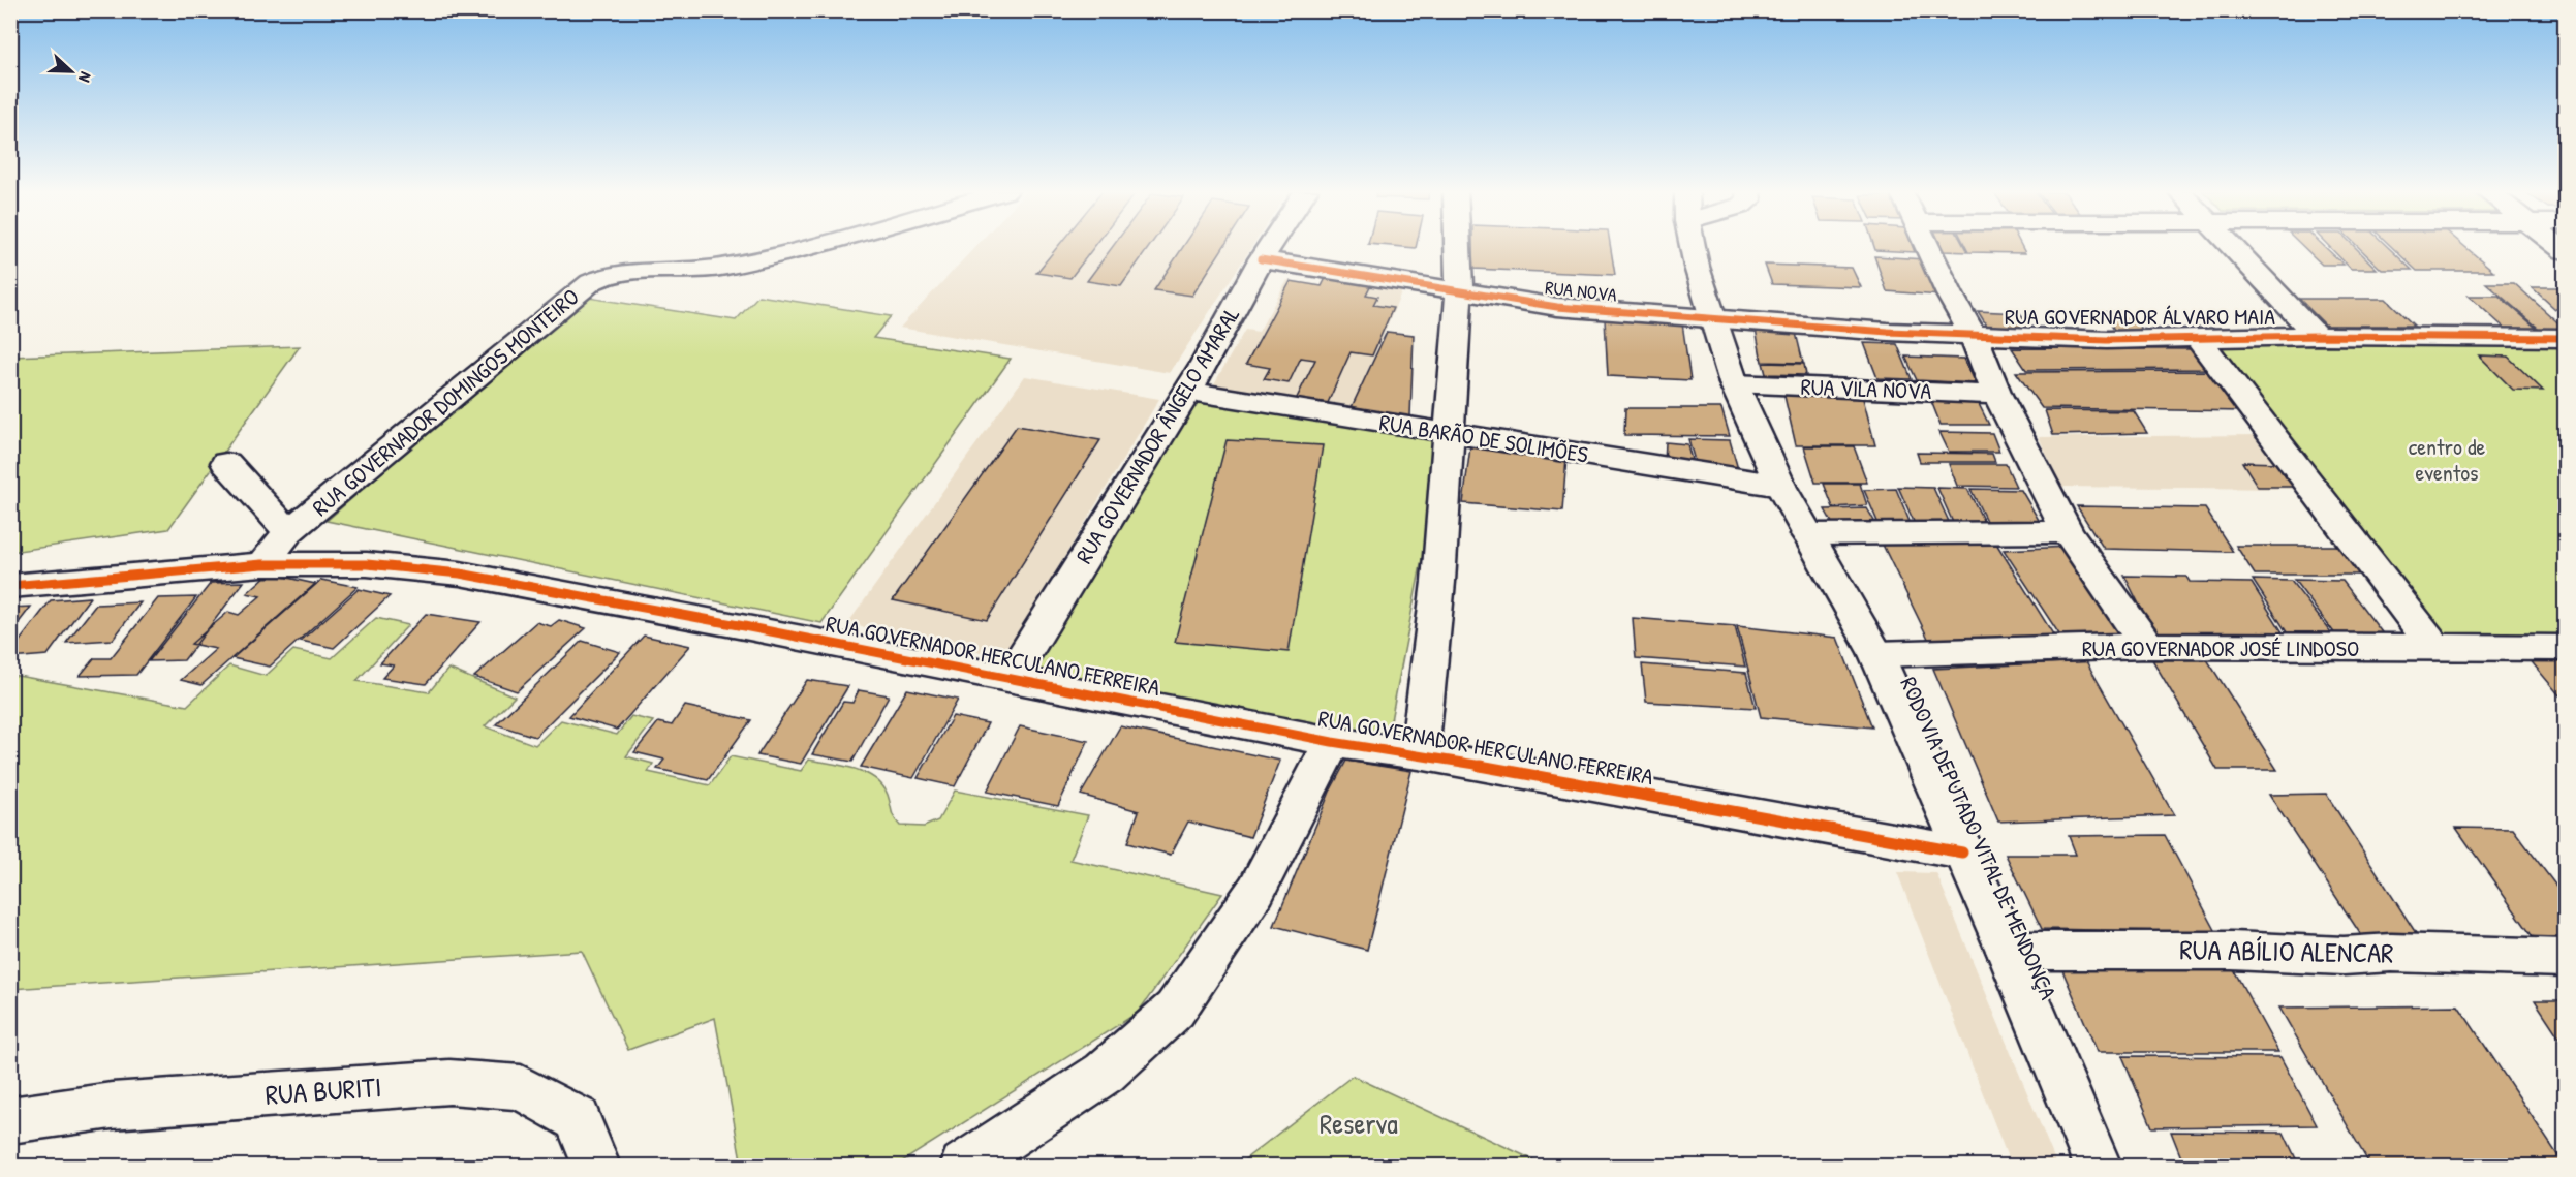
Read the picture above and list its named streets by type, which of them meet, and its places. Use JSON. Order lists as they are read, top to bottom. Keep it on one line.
{"streets":{"street":["RUA NOVA","RUA GOVERNADOR ÁLVARO MAIA","RUA VILA NOVA","RUA GOVERNADOR DOMINGOS MONTEIRO","RUA GOVERNADOR ÂNGELO AMARAL","RUA BARÃO DE SOLIMÕES","RUA GOVERNADOR JOSÉ LINDOSO","RUA GOVERNADOR HERCULANO FERREIRA","RODOVIA DEPUTADO VITAL DE MENDONÇA","RUA ABÍLIO ALENCAR","RUA BURITI"]},"crossings":[["RUA NOVA","RUA GOVERNADOR ÁLVARO MAIA"],["RUA NOVA","RUA GOVERNADOR ÂNGELO AMARAL"],["RUA NOVA","RODOVIA DEPUTADO VITAL DE MENDONÇA"],["RUA GOVERNADOR ÁLVARO MAIA","RODOVIA DEPUTADO VITAL DE MENDONÇA"],["RUA VILA NOVA","RODOVIA DEPUTADO VITAL DE MENDONÇA"],["RUA GOVERNADOR DOMINGOS MONTEIRO","RUA GOVERNADOR HERCULANO FERREIRA"],["RUA GOVERNADOR ÂNGELO AMARAL","RUA BARÃO DE SOLIMÕES"],["RUA GOVERNADOR ÂNGELO AMARAL","RUA GOVERNADOR HERCULANO FERREIRA"],["RUA BARÃO DE SOLIMÕES","RODOVIA DEPUTADO VITAL DE MENDONÇA"],["RUA GOVERNADOR JOSÉ LINDOSO","RODOVIA DEPUTADO VITAL DE MENDONÇA"],["RUA GOVERNADOR HERCULANO FERREIRA","RODOVIA DEPUTADO VITAL DE MENDONÇA"],["RODOVIA DEPUTADO VITAL DE MENDONÇA","RUA ABÍLIO ALENCAR"]],"parks":["centro de eventos","Reserva"],"north":"right"}
